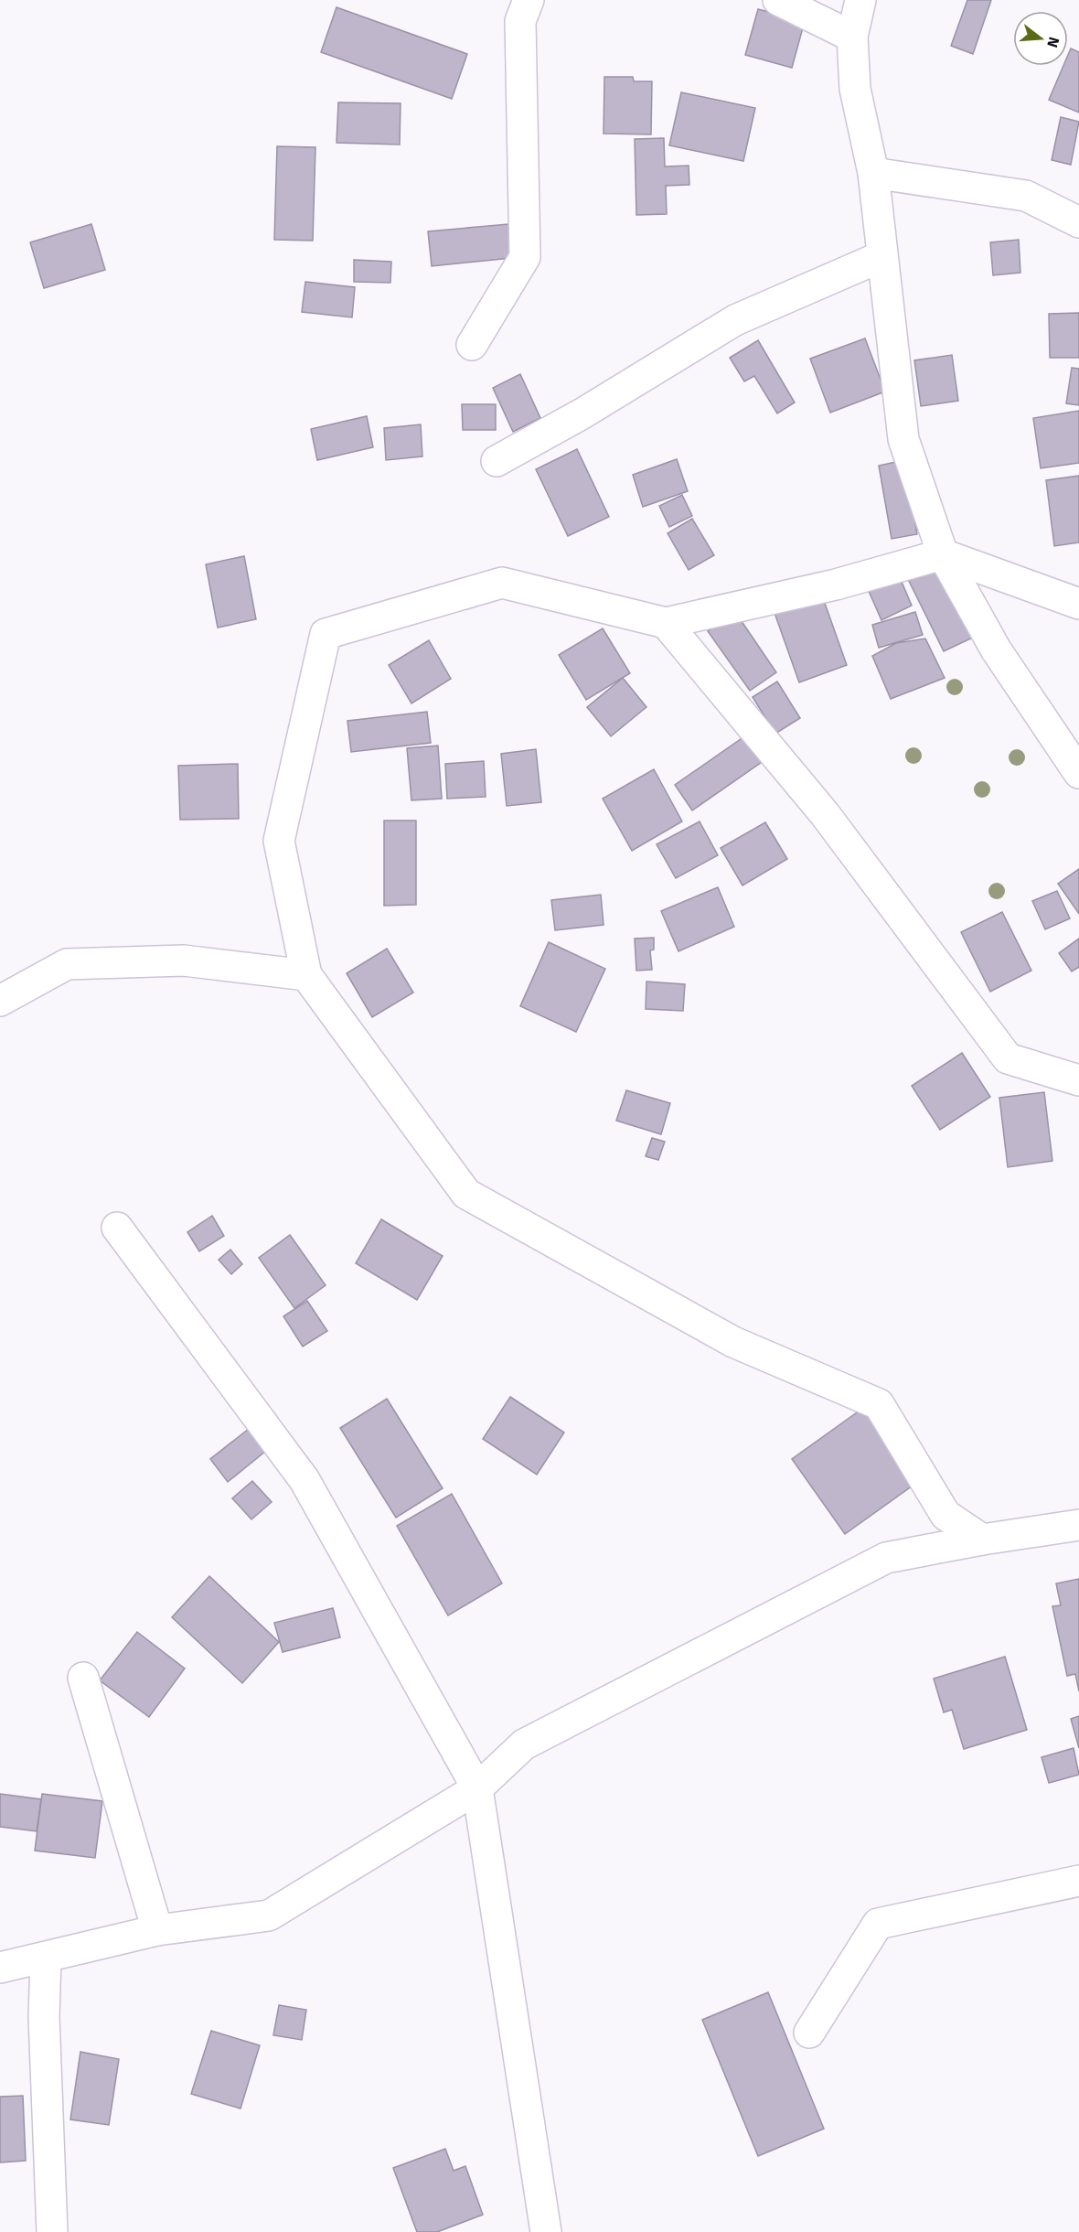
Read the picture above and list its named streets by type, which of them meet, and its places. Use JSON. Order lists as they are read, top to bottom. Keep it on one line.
{"north":"right"}
